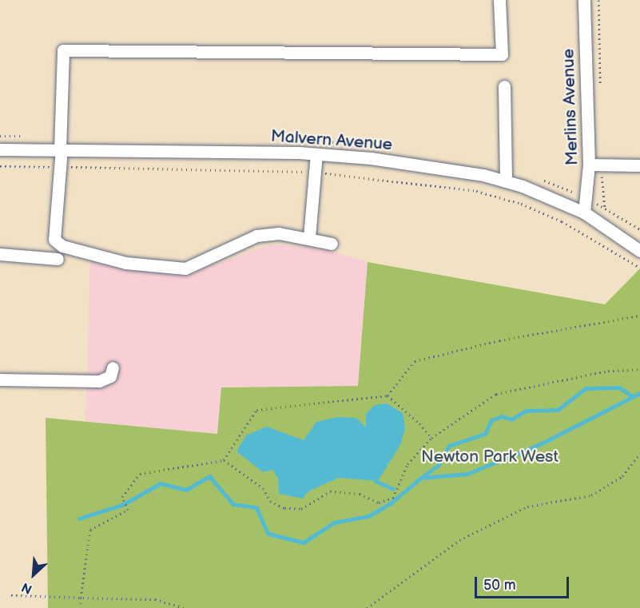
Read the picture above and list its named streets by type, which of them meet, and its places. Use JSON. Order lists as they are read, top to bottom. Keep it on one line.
{"streets":{"street":["Merlins Avenue","Malvern Avenue"]},"crossings":[["Merlins Avenue","Malvern Avenue"]],"parks":["Newton Park West"],"scale_bar":"50 m","north":"bottom left"}
